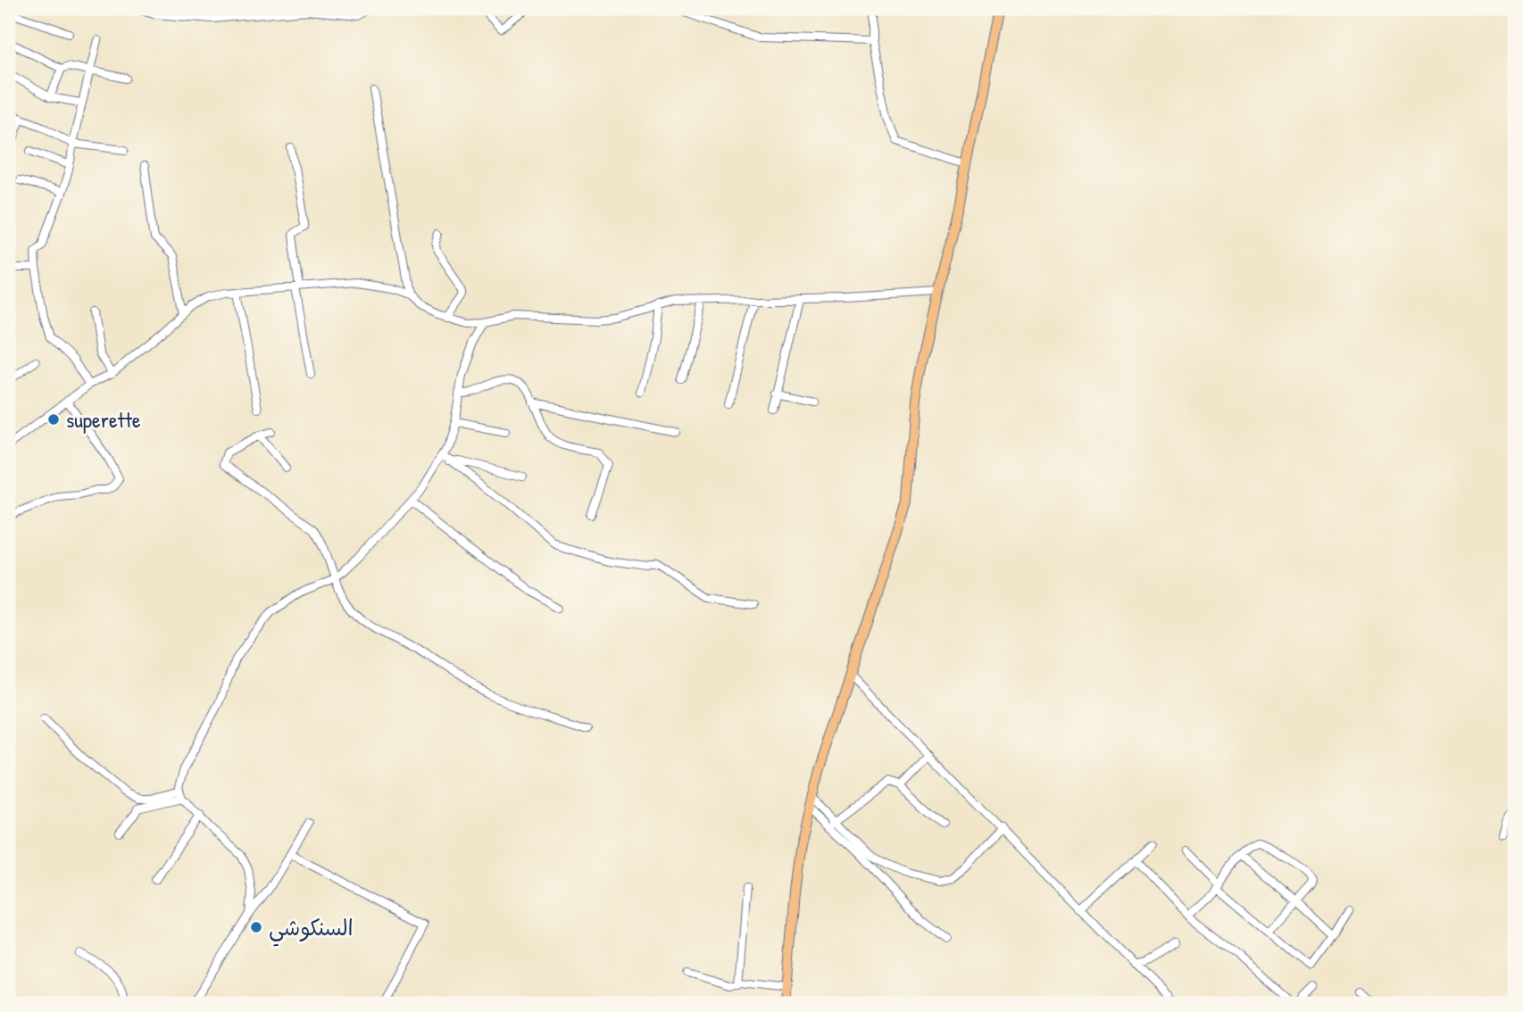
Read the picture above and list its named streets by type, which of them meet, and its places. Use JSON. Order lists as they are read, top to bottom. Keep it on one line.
{"places":["superette","السنكوشي"]}
